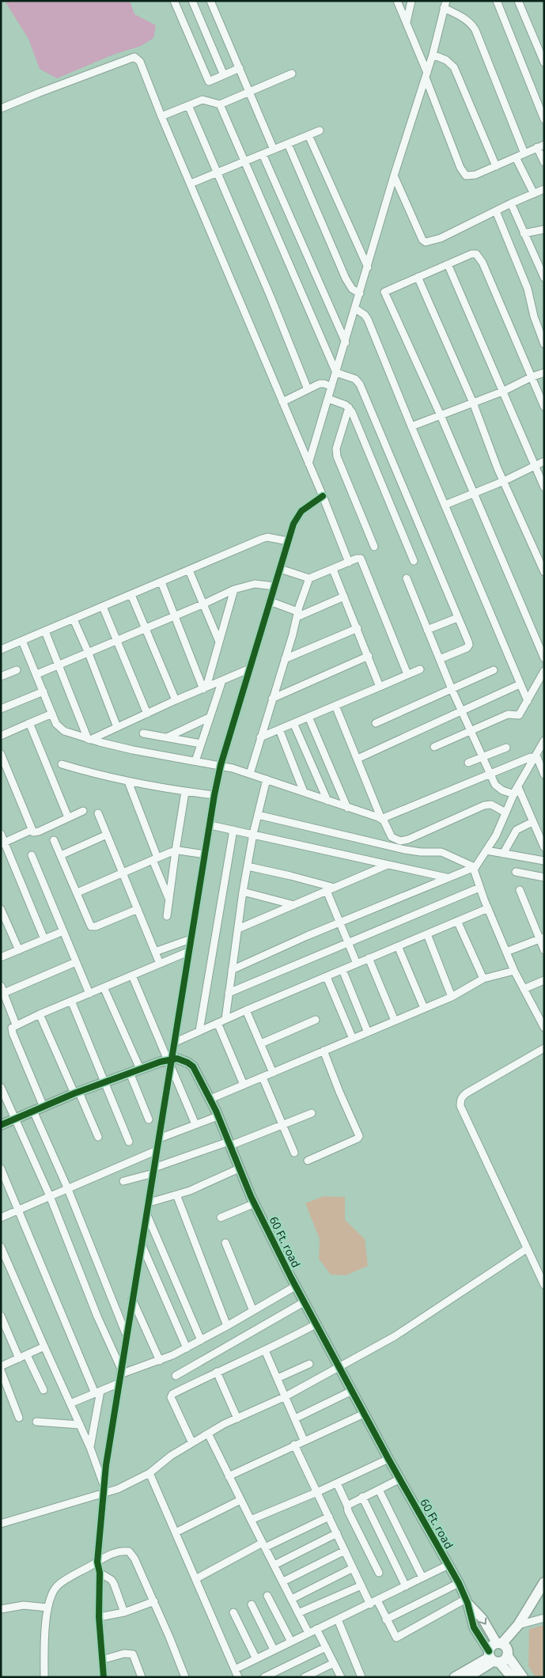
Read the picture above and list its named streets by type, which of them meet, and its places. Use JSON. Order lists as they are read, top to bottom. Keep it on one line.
{"streets":{"street":["60 Ft. road"]}}
